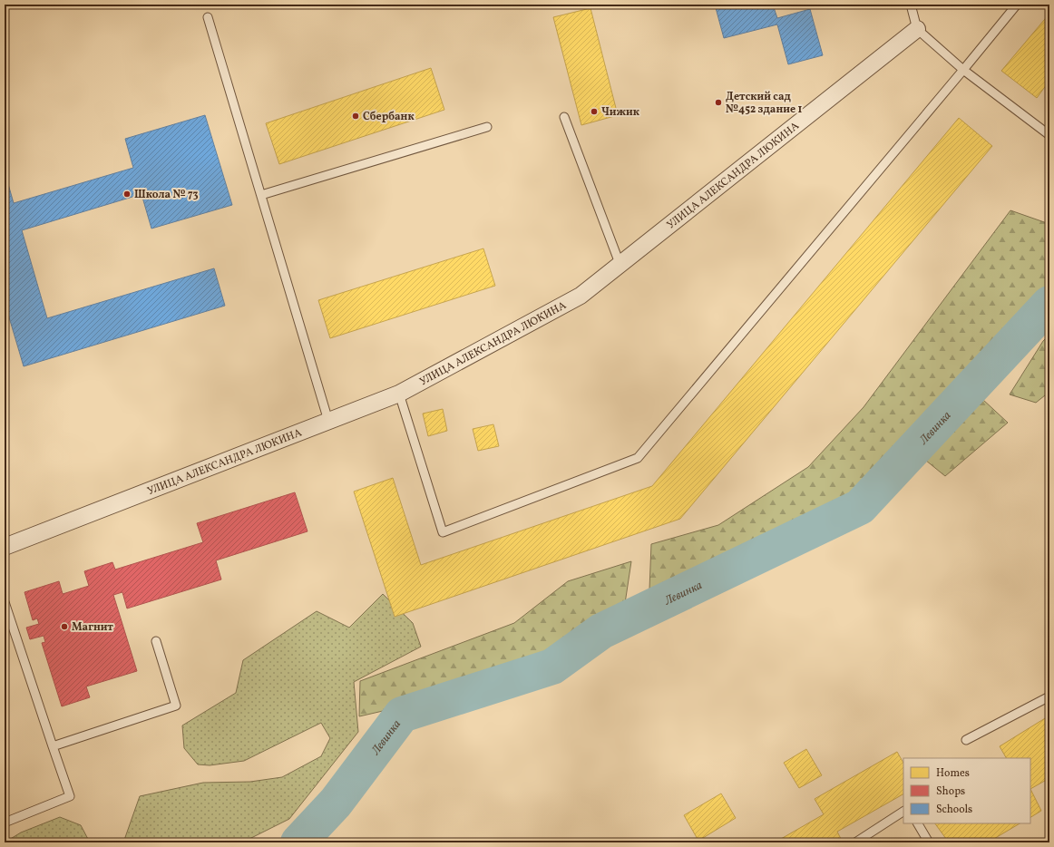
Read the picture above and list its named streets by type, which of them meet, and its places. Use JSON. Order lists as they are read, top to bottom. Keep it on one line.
{"streets":{"street":["УЛИЦА АЛЕКСАНДРА ЛЮКИНА"]},"water":["Левинка"],"places":["Детский сад №452 здание 1","Чижик","Сбербанк","Школа № 73","Магнит"],"legend":["Homes","Shops","Schools"]}
